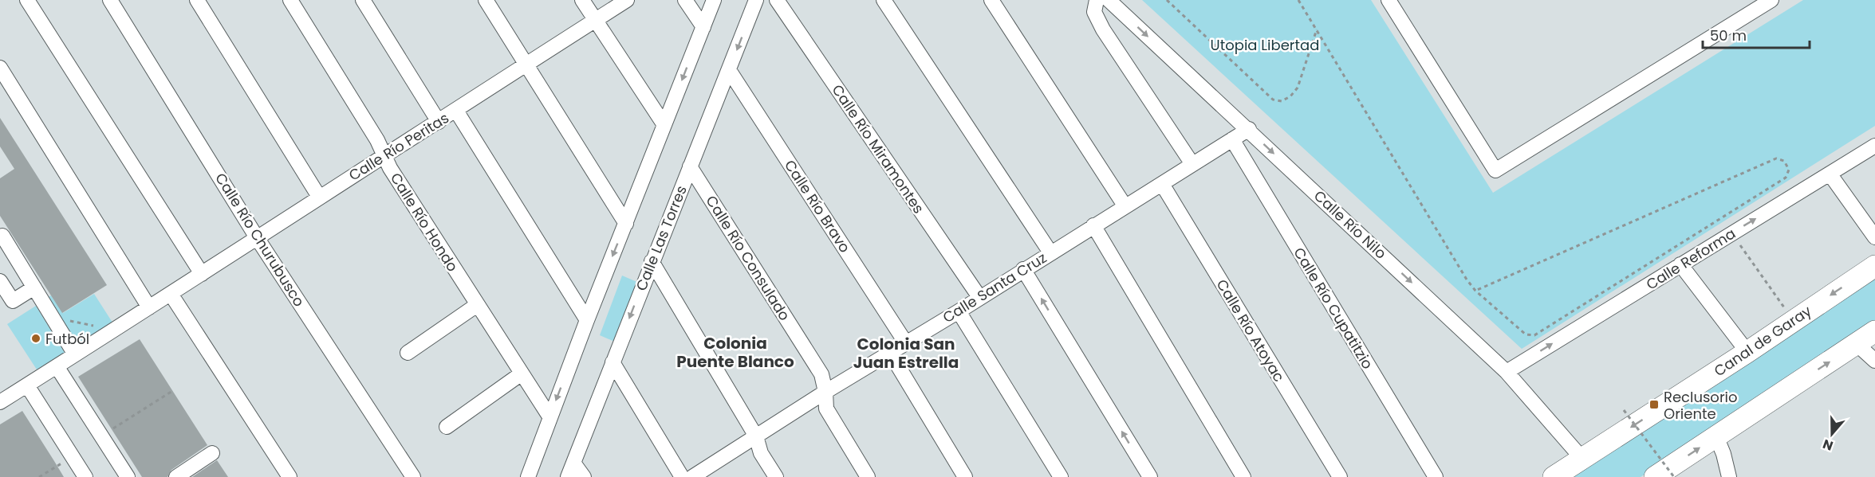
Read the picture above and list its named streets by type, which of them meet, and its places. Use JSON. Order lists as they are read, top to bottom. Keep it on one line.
{"streets":{"highway":["Canal de Garay"],"street":["Calle Río Peritas","Calle Río Miramontes","Calle Río Bravo","Calle Río Hondo","Calle Río Nilo","Calle Las Torres","Calle Río Churubusco","Calle Río Consulado","Calle Reforma","Calle Santa Cruz","Calle Río Cupatitzio","Calle Río Atoyac"]},"crossings":[["Calle Río Peritas","Calle Río Hondo"],["Calle Río Peritas","Calle Río Churubusco"],["Calle Río Miramontes","Calle Santa Cruz"],["Calle Río Bravo","Calle Las Torres"],["Calle Río Bravo","Calle Santa Cruz"],["Calle Río Nilo","Calle Reforma"],["Calle Río Nilo","Calle Santa Cruz"],["Calle Río Nilo","Canal de Garay"],["Calle Las Torres","Calle Río Consulado"],["Calle Río Consulado","Calle Santa Cruz"],["Calle Santa Cruz","Calle Río Cupatitzio"],["Calle Santa Cruz","Calle Río Atoyac"]],"one_way":["Calle Reforma"],"districts":["Colonia Puente Blanco","Colonia San Juan Estrella"],"parks":["Utopia Libertad"],"places":{"other":["Futból"],"transit":["Reclusorio Oriente"]},"scale_bar":"50 m","north":"bottom"}
